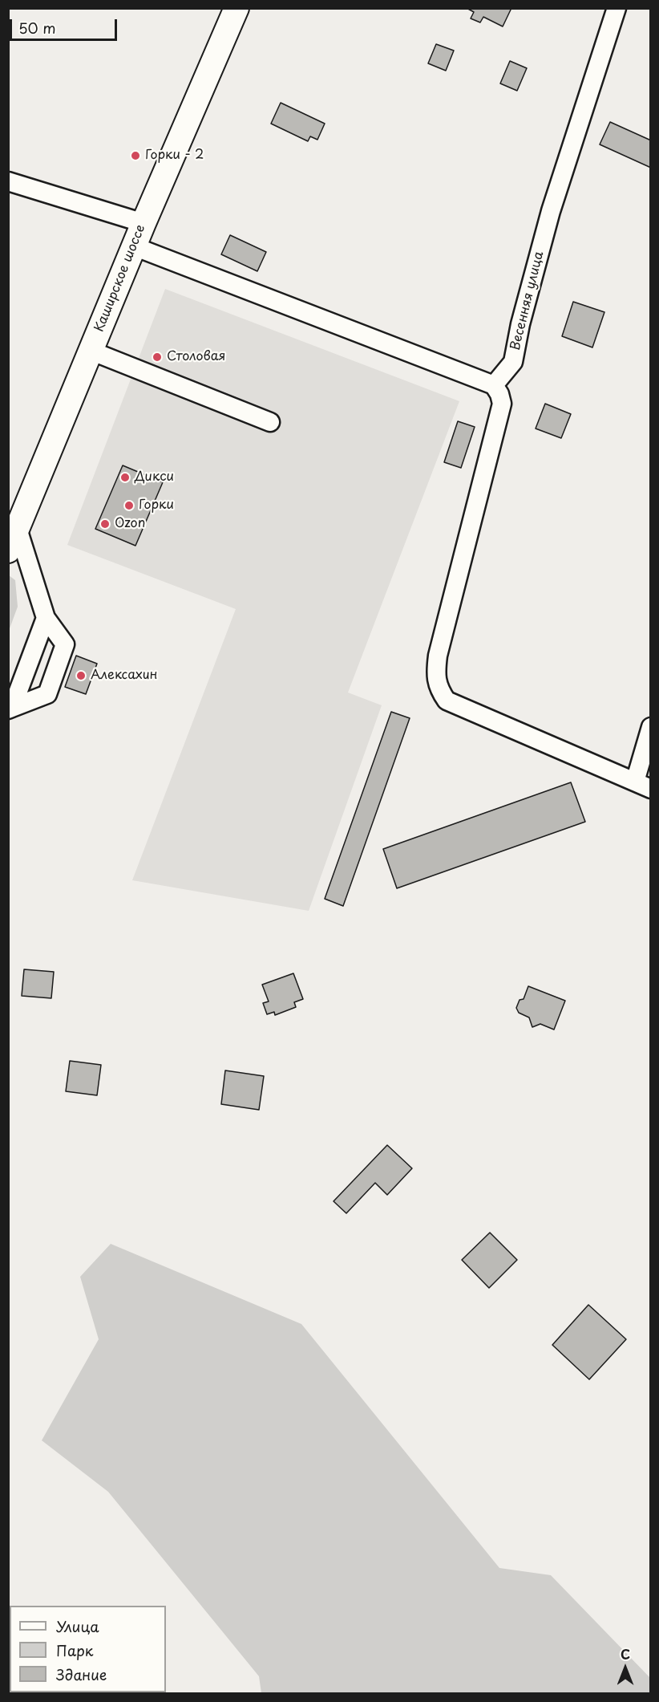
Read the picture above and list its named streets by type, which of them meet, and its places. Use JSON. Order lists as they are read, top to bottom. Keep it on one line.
{"streets":{"main road":["Каширское шоссе"],"street":["Весенняя улица"]},"places":["Горки - 2","Столовая","Дикси","Горки","Ozon","Алексахин"],"legend":["Улица","Парк","Здание"],"scale_bar":"50 m","north":"top"}
